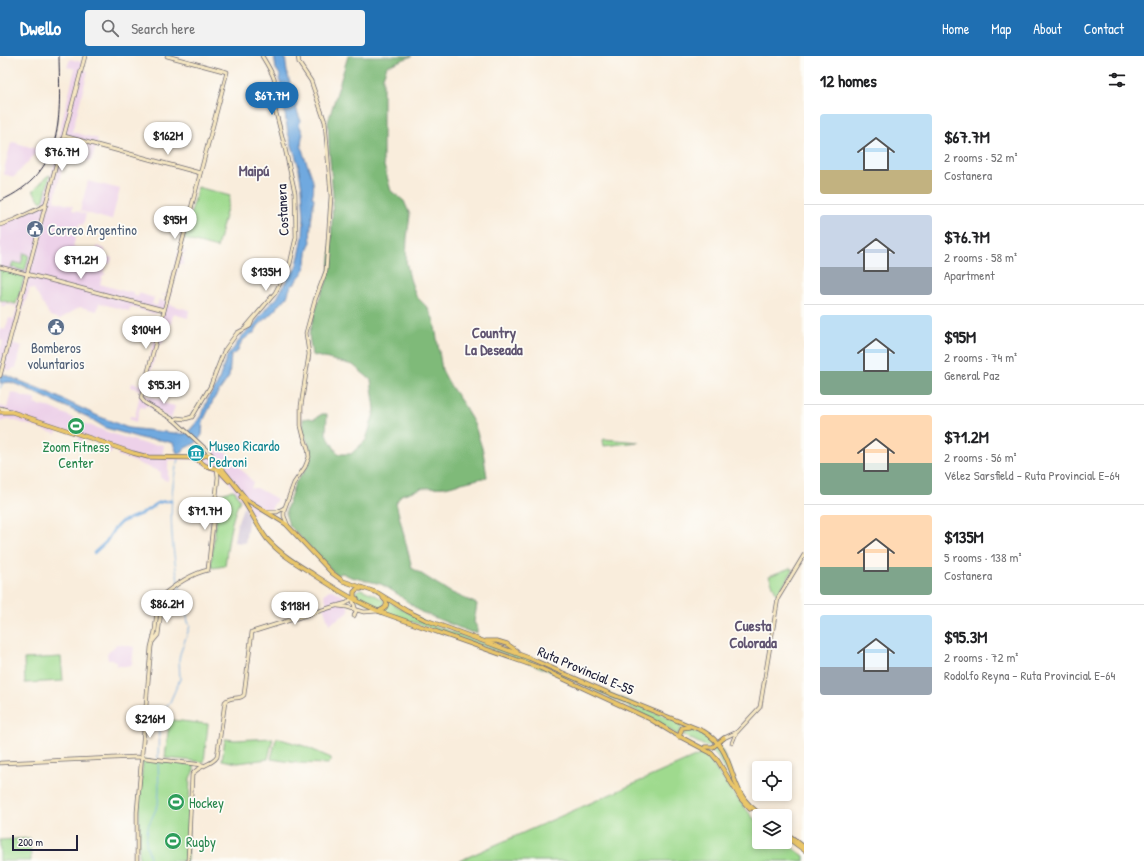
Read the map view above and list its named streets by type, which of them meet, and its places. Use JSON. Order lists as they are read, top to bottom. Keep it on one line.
{"streets":{"main road":["Ruta Provincial E-55"],"street":["Costanera"]},"districts":["Maipú","Country La Deseada","Cuesta Colorada"],"places":{"public building":["Correo Argentino","Bomberos voluntarios"],"sports":["Zoom Fitness Center","Hockey","Rugby"],"museum":["Museo Ricardo Pedroni"]},"scale_bar":"200 m","page":{"header":"Dwello","search":"Search here","nav":["Home","Map","About","Contact"],"heading":"12 homes","price":["$67.7M","$162M","$76.7M","$95M","$71.2M","$135M","$104M","$95.3M","$71.7M","$86.2M","$118M","$216M"],"list":[{"name":"$67.7M","note":"2 rooms · 52 m² · Costanera"},{"name":"$76.7M","note":"2 rooms · 58 m² · Apartment"},{"name":"$95M","note":"2 rooms · 74 m² · General Paz"},{"name":"$71.2M","note":"2 rooms · 56 m² · Vélez Sarsfield - Ruta Provincial E-64"},{"name":"$135M","note":"5 rooms · 138 m² · Costanera"},{"name":"$95.3M","note":"2 rooms · 72 m² · Rodolfo Reyna - Ruta Provincial E-64"}],"scale":"200 m"}}
